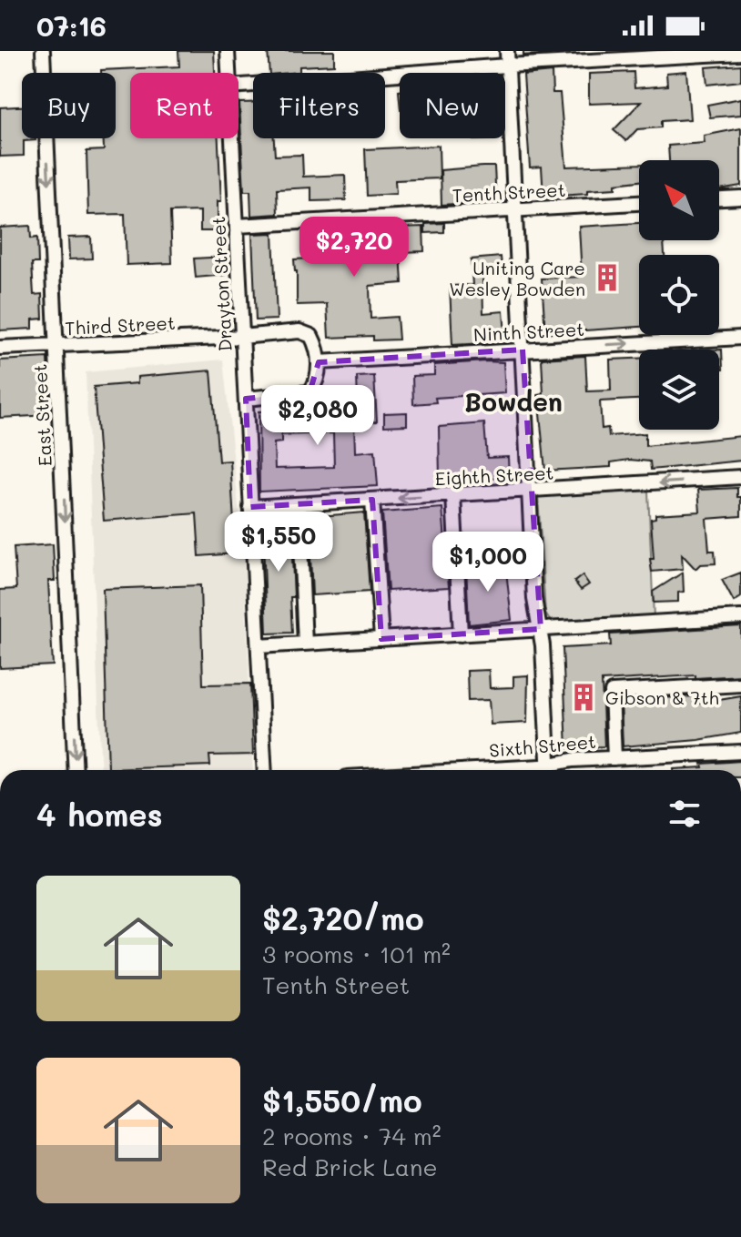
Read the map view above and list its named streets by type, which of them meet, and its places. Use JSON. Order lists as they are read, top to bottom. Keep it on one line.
{"streets":{"street":["Tenth Street","Drayton Street","Third Street","Ninth Street","East Street","Eighth Street","Sixth Street"]},"crossings":[["Tenth Street","Drayton Street"],["Drayton Street","Third Street"],["Drayton Street","Eighth Street"],["Third Street","East Street"]],"one_way":["Ninth Street","East Street","Eighth Street"],"districts":["Bowden"],"places":{"building":["Uniting Care Wesley Bowden","Gibson & 7th"]},"north":"top left","page":{"status":"07:16","chip":["Buy","Rent","Filters","New"],"price":["$2,720","$2,080","$1,550","$1,000"],"heading":"4 homes","list":[{"name":"$2,720/mo","note":"3 rooms · 101 m² · Tenth Street"},{"name":"$1,550/mo","note":"2 rooms · 74 m² · Red Brick Lane"}]}}
